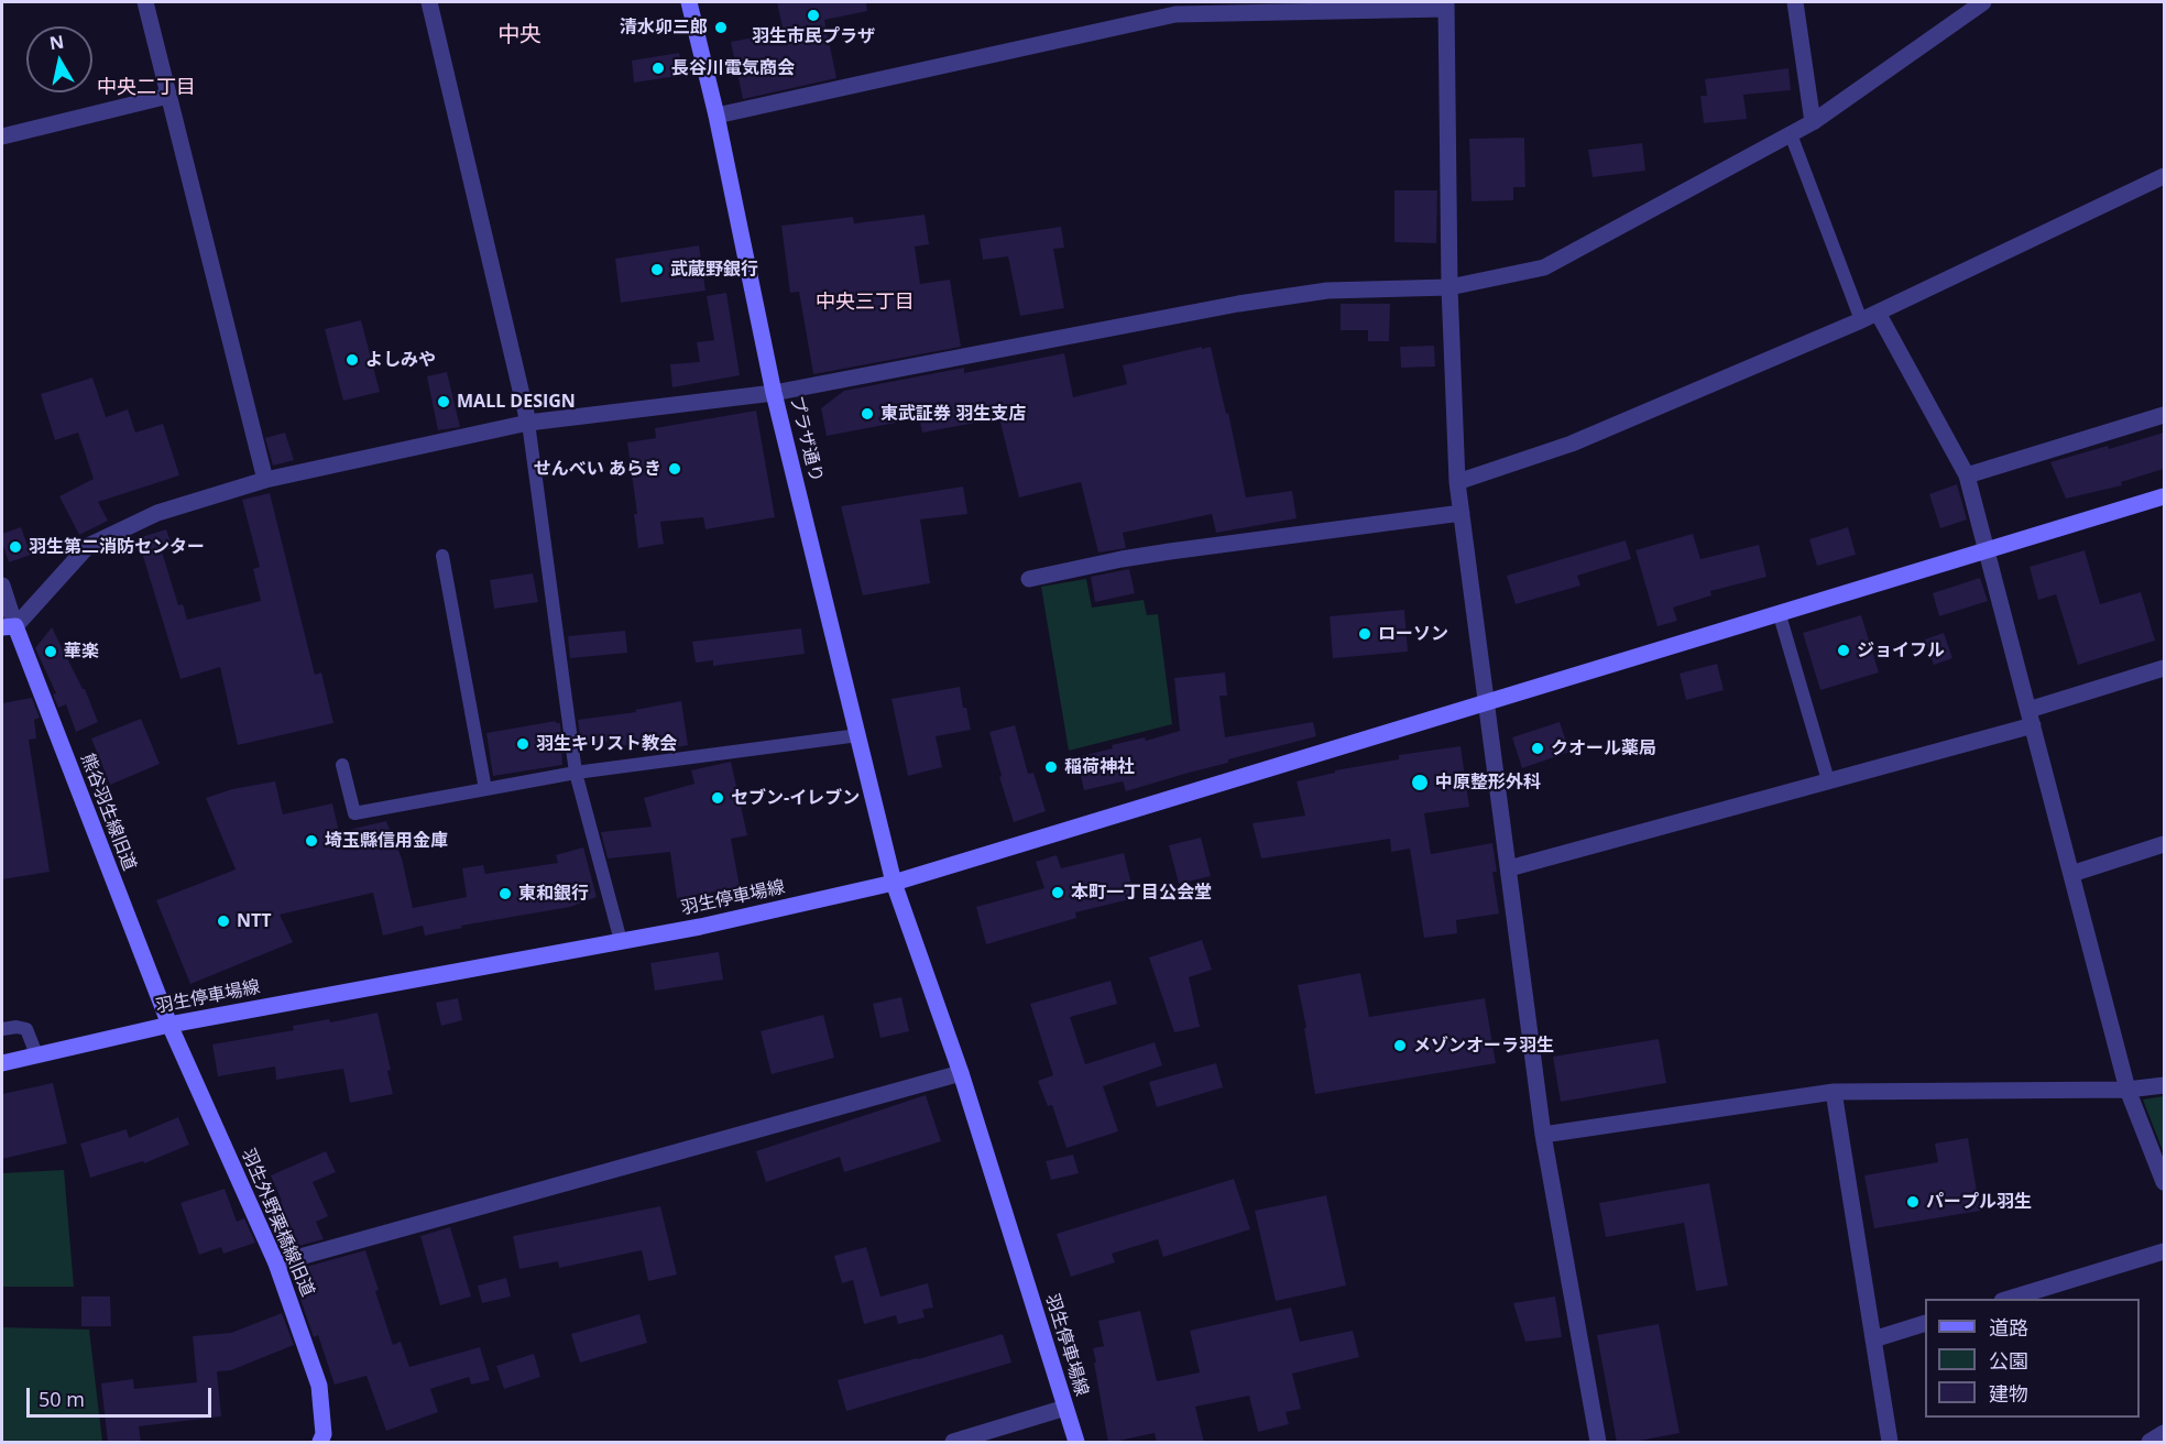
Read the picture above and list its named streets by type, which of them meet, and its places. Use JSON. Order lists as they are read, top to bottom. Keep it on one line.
{"streets":{"street":["プラザ通り","熊谷羽生線旧道","羽生停車場線","羽生外野栗橋線旧道"]},"crossings":[["プラザ通り","羽生停車場線"],["熊谷羽生線旧道","羽生停車場線"],["熊谷羽生線旧道","羽生外野栗橋線旧道"],["羽生停車場線","羽生外野栗橋線旧道"]],"districts":["中央","中央二丁目","中央三丁目"],"places":["羽生市民プラザ","清水卯三郎","長谷川電気商会","武蔵野銀行","よしみや","MALL DESIGN","東武証券 羽生支店","せんべい あらき","羽生第二消防センター","ローソン","ジョイフル","華楽","羽生キリスト教会","クオール薬局","稲荷神社","中原整形外科","セブン-イレブン","埼玉縣信用金庫","本町一丁目公会堂","東和銀行","NTT","メゾンオーラ羽生","パープル羽生"],"legend":["道路","公園","建物"],"scale_bar":"50 m","north":"top"}
